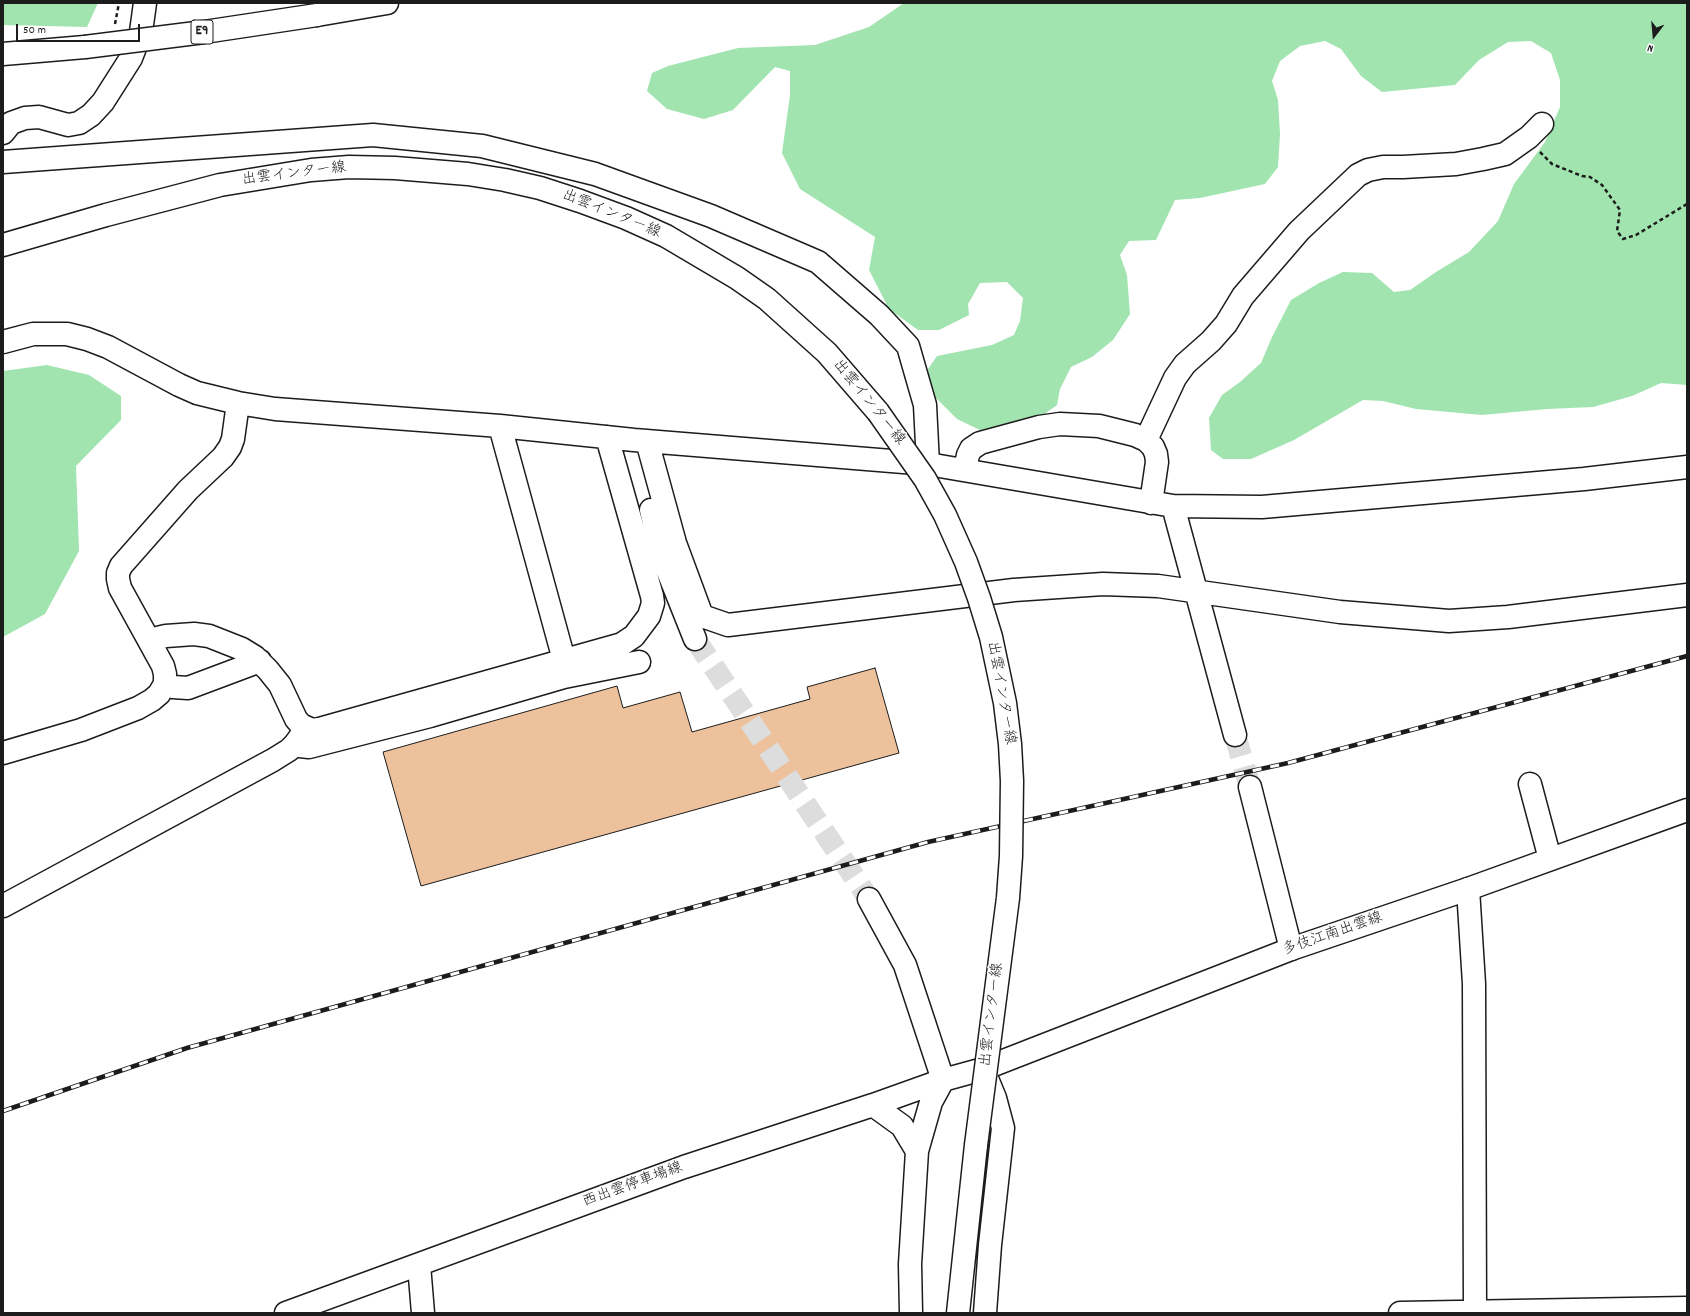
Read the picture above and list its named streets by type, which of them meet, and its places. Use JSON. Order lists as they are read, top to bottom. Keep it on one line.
{"streets":{"main road":["E9","出雲インター線","多伎江南出雲線","西出雲停車場線"]},"crossings":[["多伎江南出雲線","西出雲停車場線"]],"scale_bar":"50 m","north":"bottom"}
